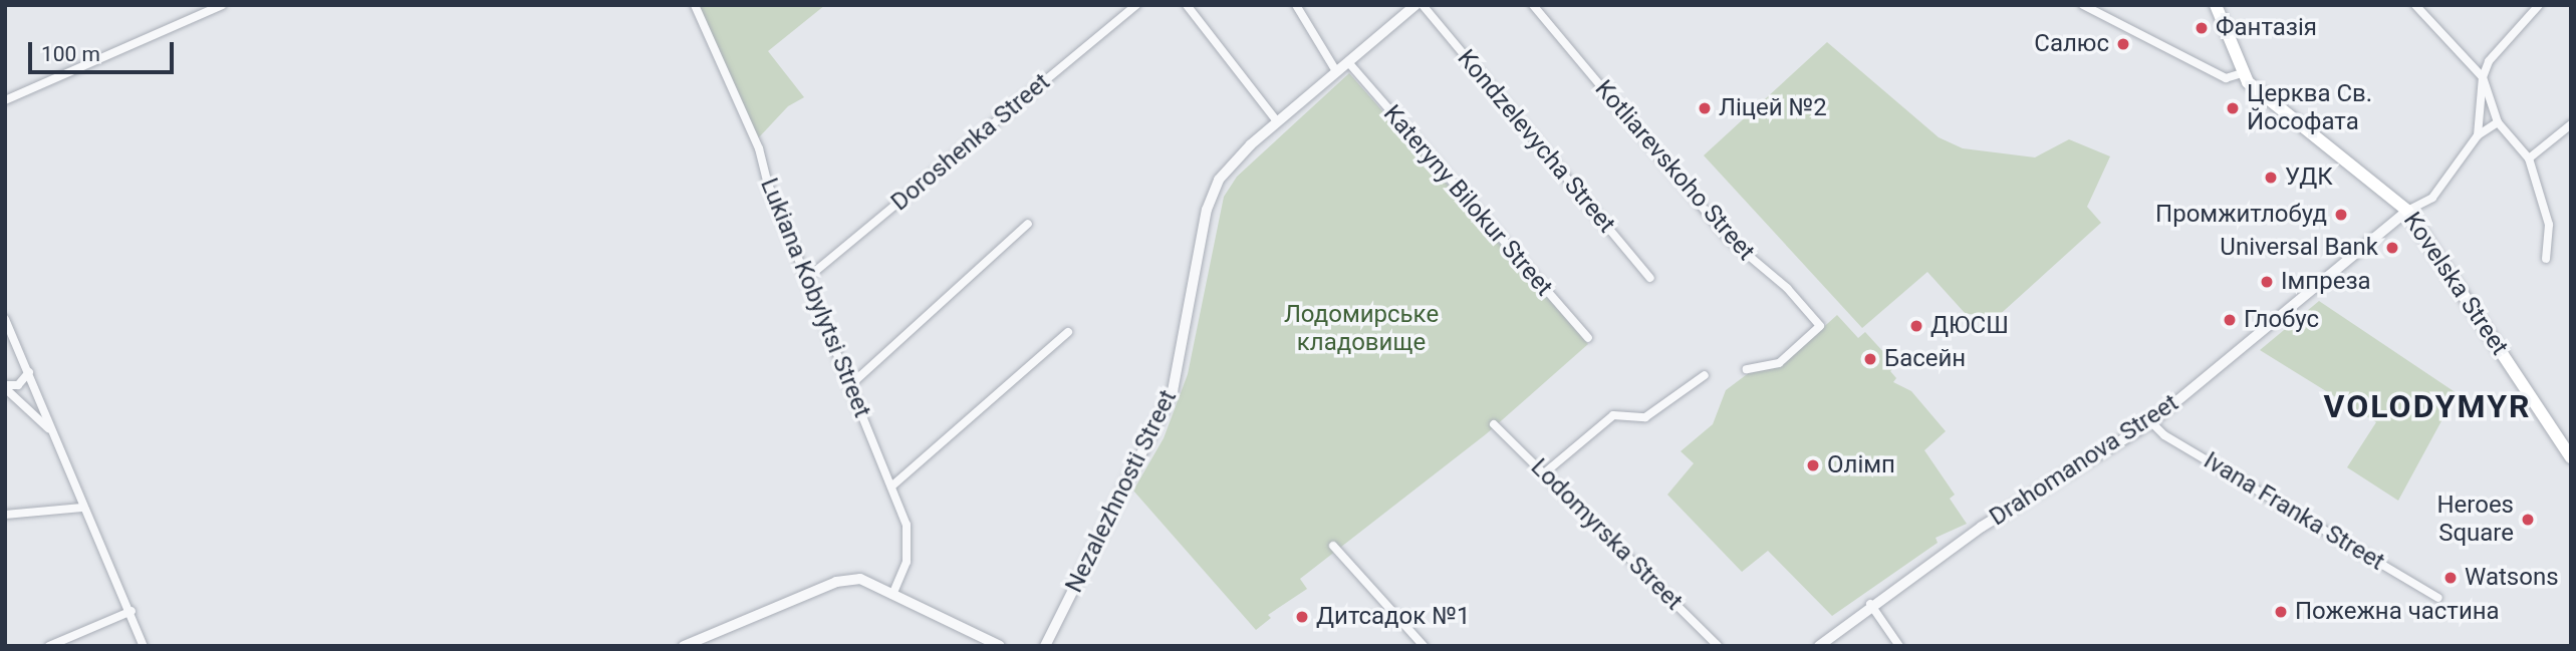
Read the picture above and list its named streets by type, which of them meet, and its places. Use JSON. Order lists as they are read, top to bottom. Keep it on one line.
{"streets":{"main road":["Kovelska Street"],"street":["Kondzelevycha Street","Doroshenka Street","Kotliarevskoho Street","Kateryny Bilokur Street","Lukiana Kobylytsi Street","Drahomanova Street","Nezalezhnosti Street","Ivana Franka Street","Lodomyrska Street"]},"crossings":[["Doroshenka Street","Lukiana Kobylytsi Street"],["Kateryny Bilokur Street","Nezalezhnosti Street"],["Kovelska Street","Drahomanova Street"],["Drahomanova Street","Ivana Franka Street"]],"districts":["VOLODYMYR"],"parks":["Лодомирське кладовище"],"places":["Фантазія","Салюс","Ліцей №2","Церква Св. Йософата","УДК","Промжитлобуд","Universal Bank","Імпреза","Глобус","ДЮСШ","Басейн","Олімп","Heroes Square","Watsons","Пожежна частина","Дитсадок №1"],"scale_bar":"100 m"}
